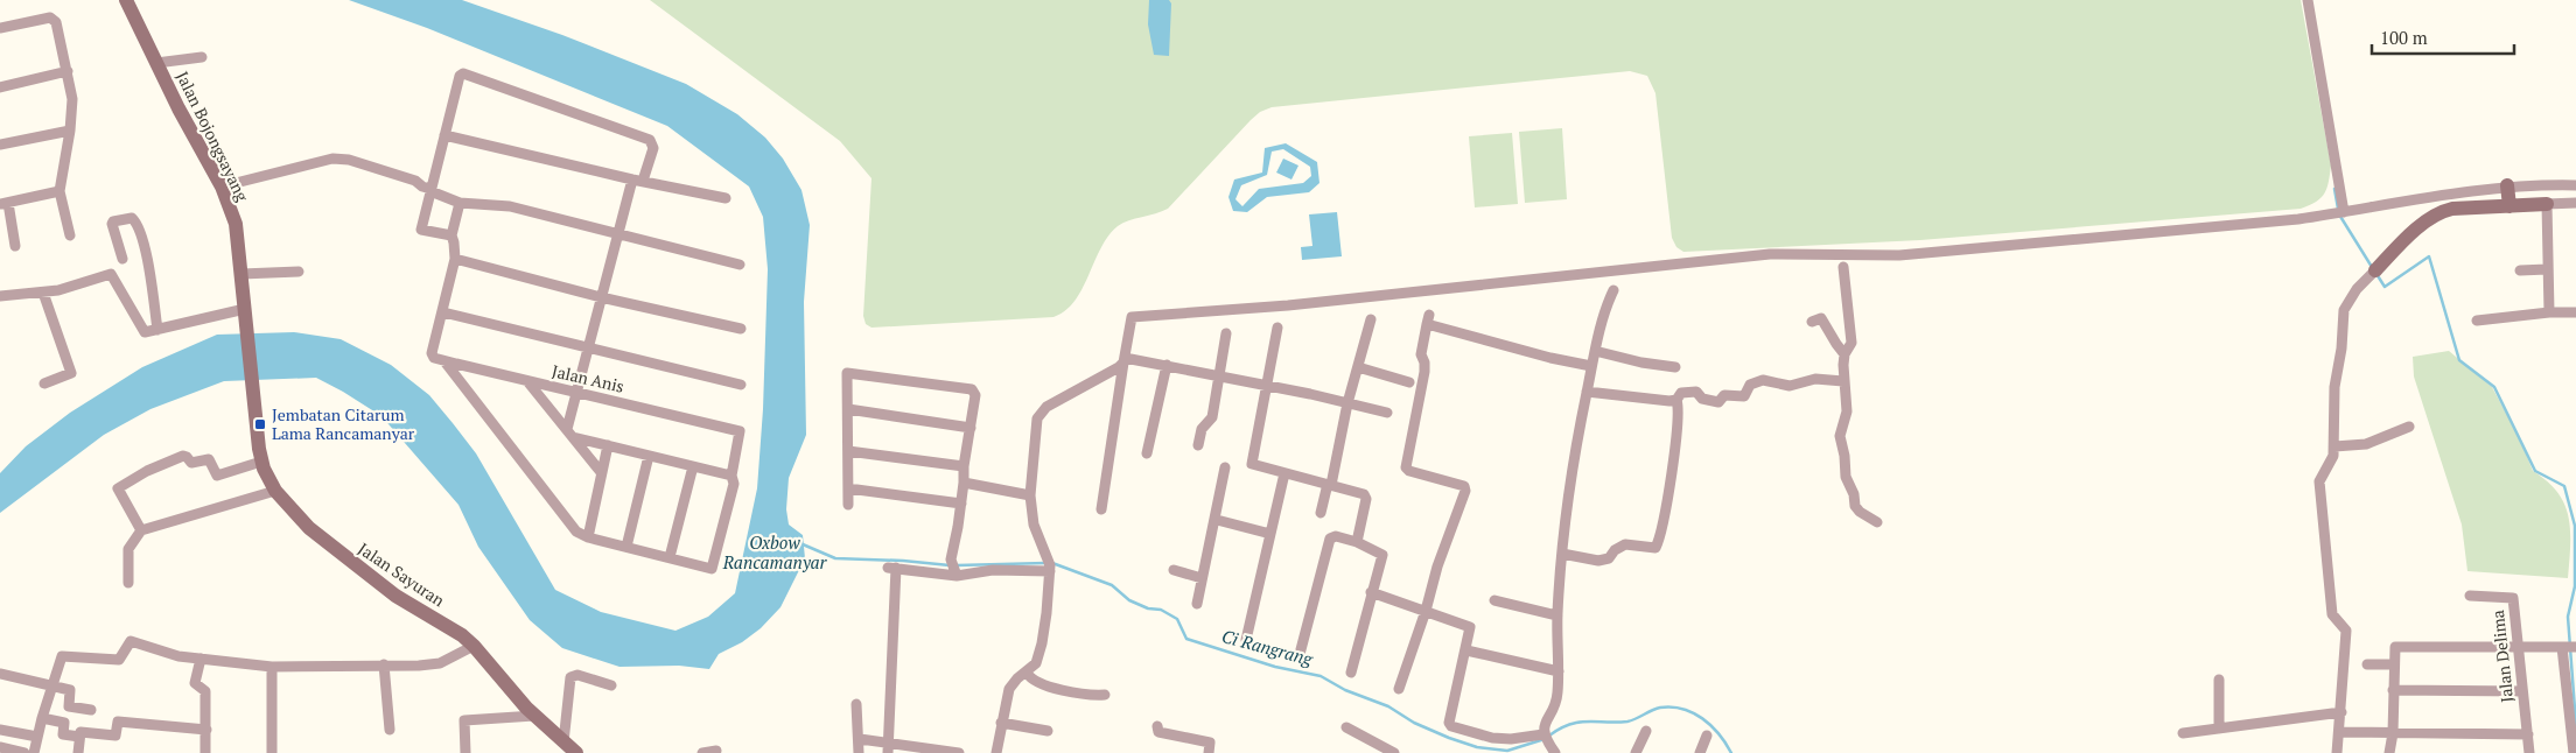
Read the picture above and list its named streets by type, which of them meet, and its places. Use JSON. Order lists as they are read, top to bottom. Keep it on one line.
{"streets":{"street":["Jalan Bojongsayang","Jalan Anis","Jalan Sayuran","Jalan Delima"]},"crossings":[["Jalan Bojongsayang","Jalan Sayuran"]],"water":["Oxbow Rancamanyar","Ci Rangrang"],"places":{"transit":["Jembatan Citarum Lama Rancamanyar"]},"scale_bar":"100 m"}
